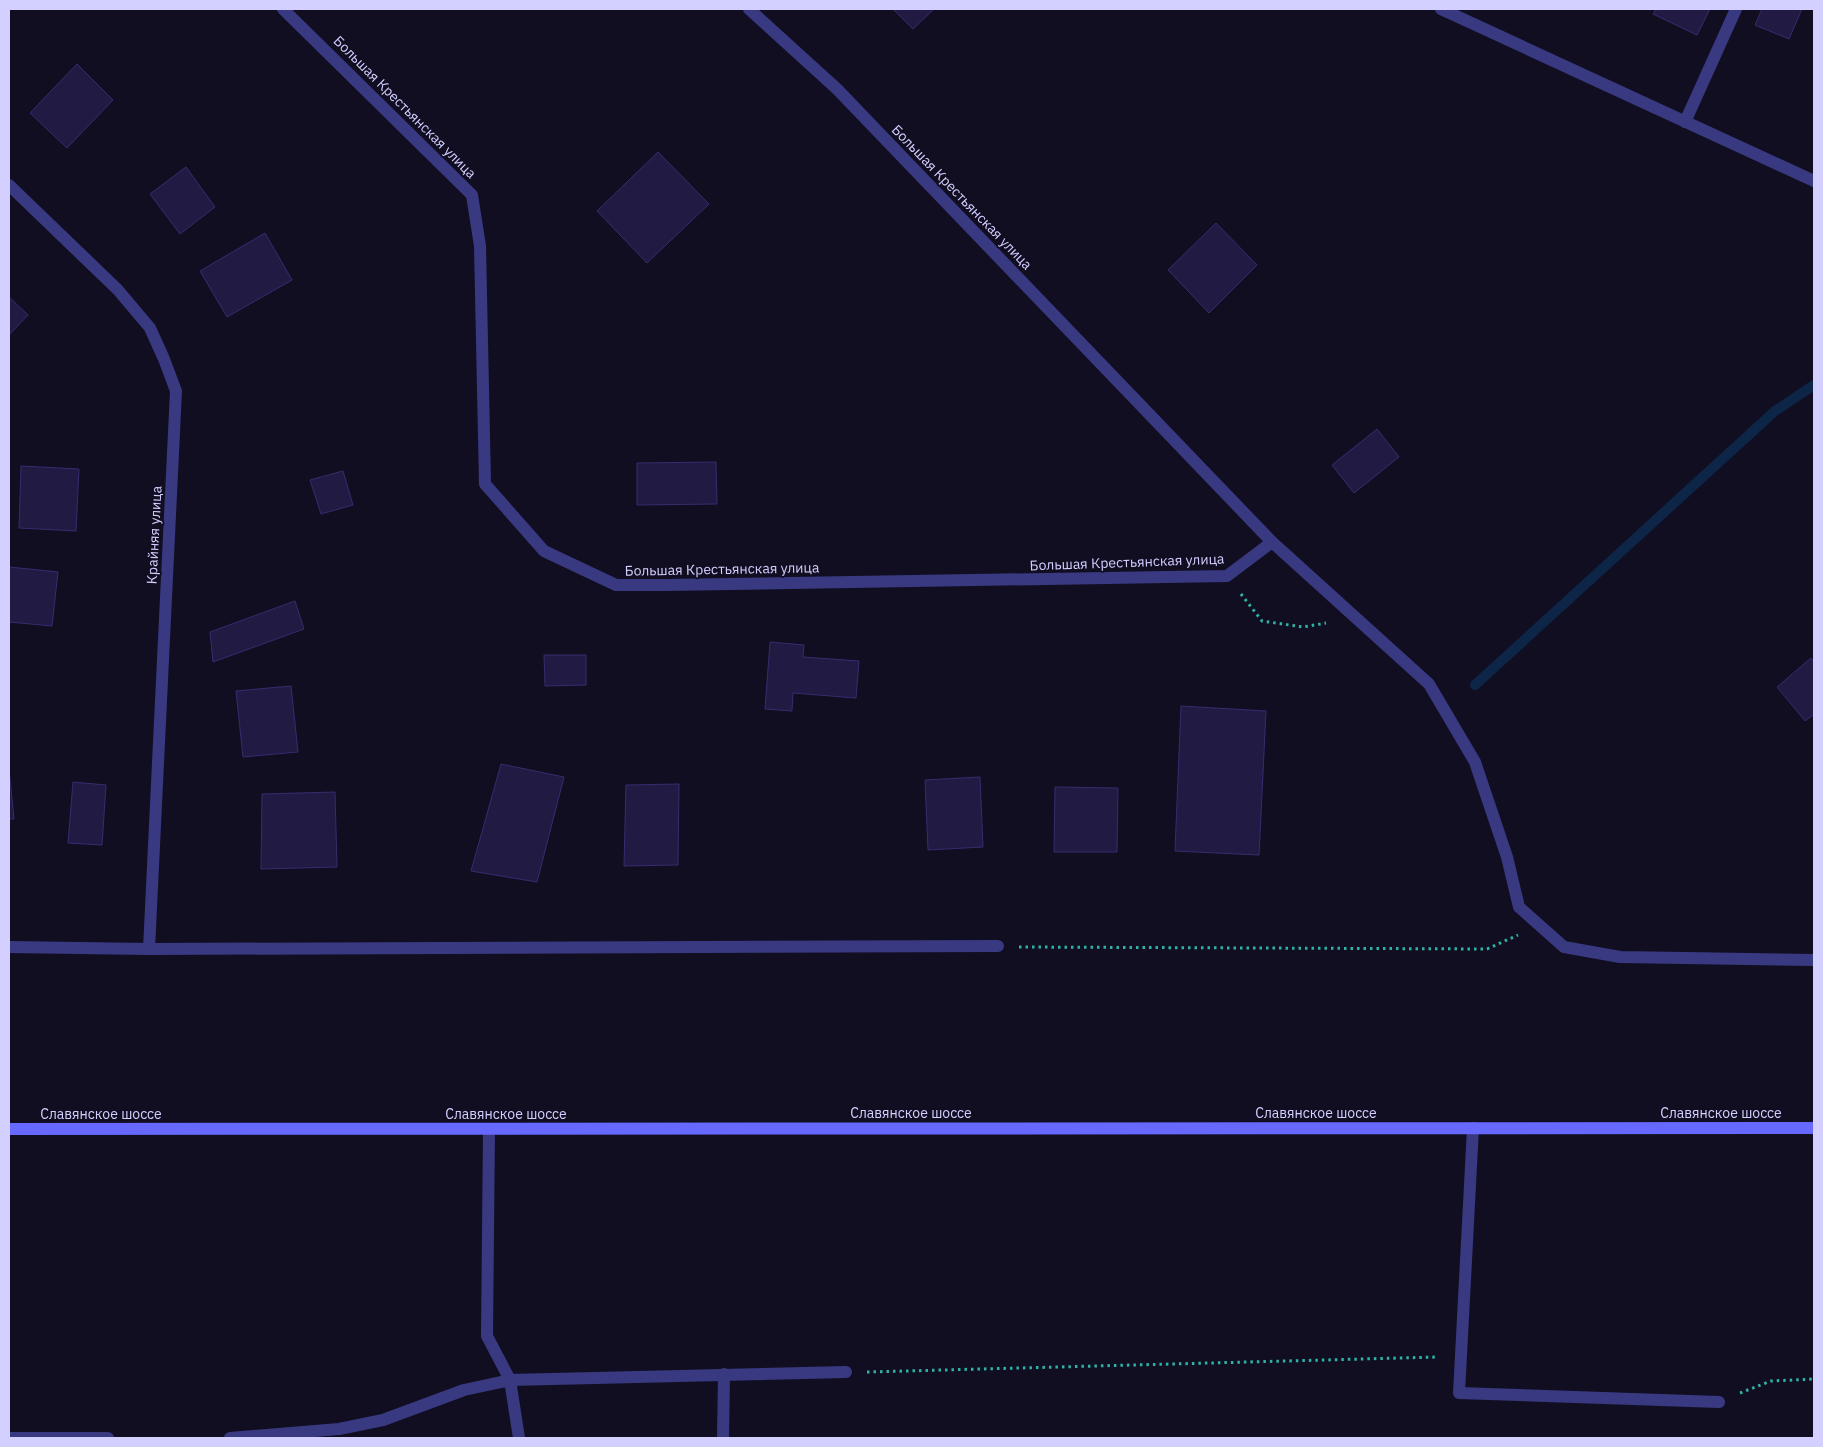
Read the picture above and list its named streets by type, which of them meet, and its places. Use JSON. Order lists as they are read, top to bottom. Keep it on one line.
{"streets":{"main road":["Славянское шоссе"],"street":["Большая Крестьянская улица","Крайняя улица"]}}
